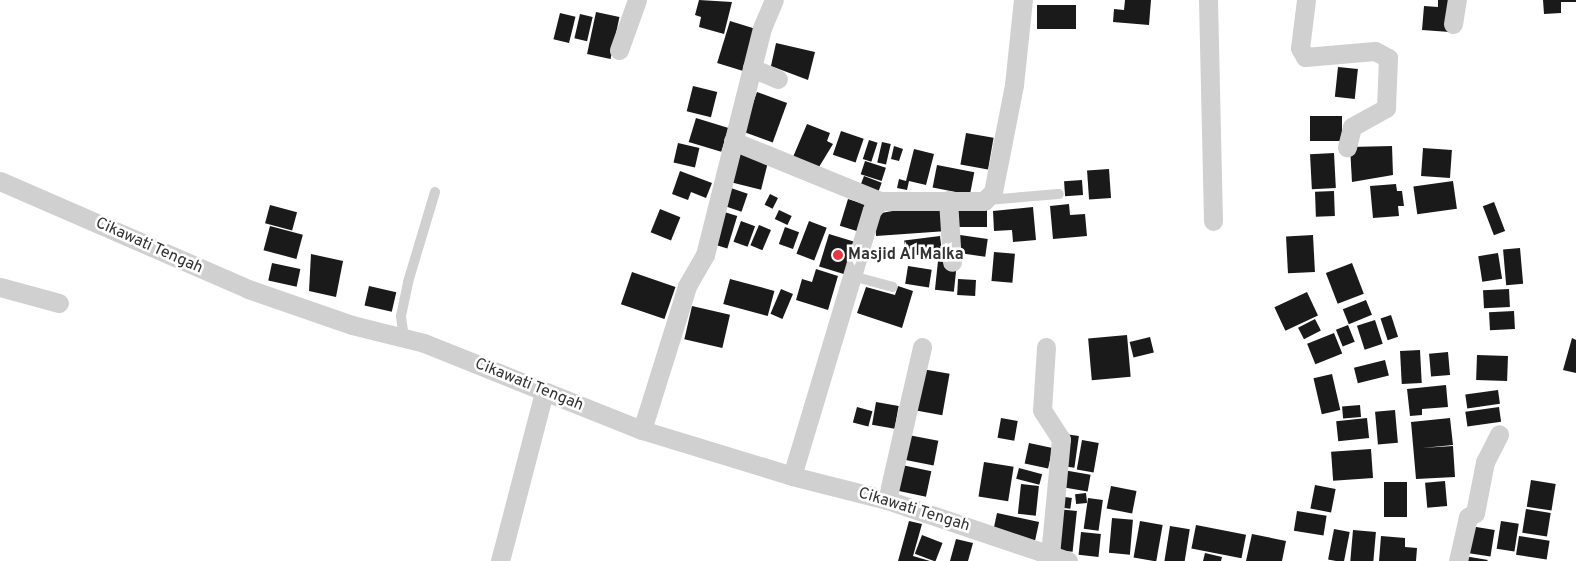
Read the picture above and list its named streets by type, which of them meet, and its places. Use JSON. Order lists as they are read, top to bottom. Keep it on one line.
{"streets":{"street":["Cikawati Tengah"]},"places":["Masjid Al Malka"]}
